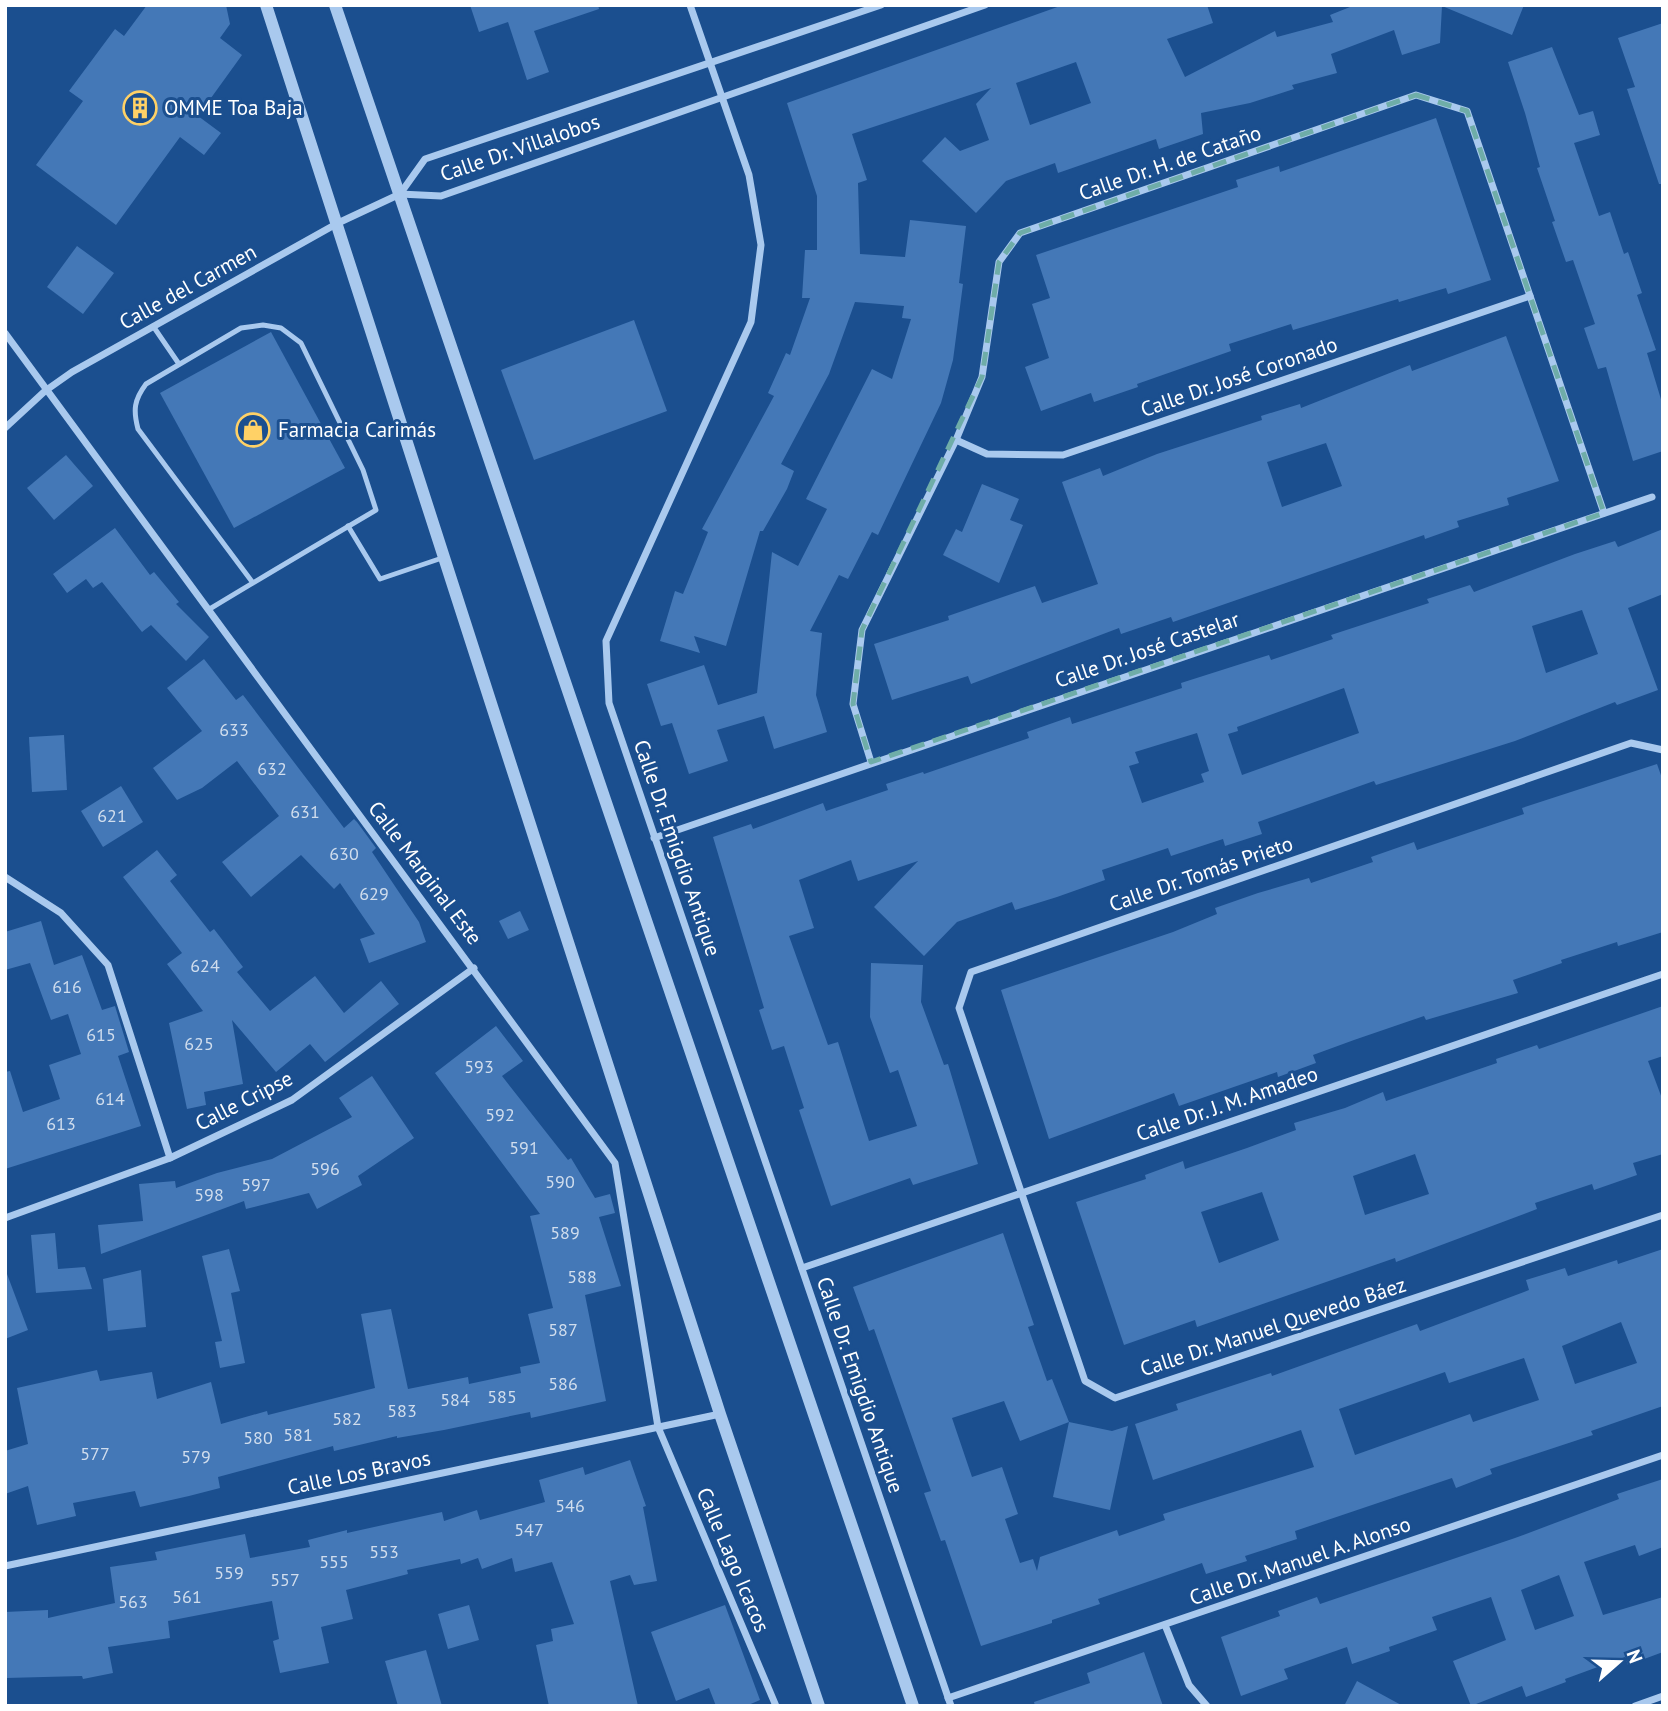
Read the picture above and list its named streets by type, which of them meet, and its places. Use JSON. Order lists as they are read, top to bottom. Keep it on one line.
{"streets":{"street":["Calle Dr. Villalobos","Calle Dr. H. de Cataño","Calle del Carmen","Calle Dr. José Coronado","Calle Dr. José Castelar","Calle Dr. Emigdio Antique","Calle Marginal Este","Calle Dr. Tomás Prieto","Calle Cripse","Calle Dr. J. M. Amadeo","Calle Dr. Manuel Quevedo Báez","Calle Los Bravos","Calle Lago Icacos","Calle Dr. Manuel A. Alonso"]},"crossings":[["Calle Dr. Villalobos","Calle del Carmen"],["Calle Dr. Villalobos","Calle Dr. Emigdio Antique"],["Calle Dr. H. de Cataño","Calle Dr. José Coronado"],["Calle Dr. H. de Cataño","Calle Dr. José Castelar"],["Calle del Carmen","Calle Marginal Este"],["Calle Dr. José Castelar","Calle Dr. Emigdio Antique"],["Calle Dr. Emigdio Antique","Calle Dr. J. M. Amadeo"],["Calle Dr. Emigdio Antique","Calle Dr. Manuel A. Alonso"],["Calle Marginal Este","Calle Cripse"],["Calle Marginal Este","Calle Los Bravos"],["Calle Marginal Este","Calle Lago Icacos"],["Calle Dr. Tomás Prieto","Calle Dr. J. M. Amadeo"],["Calle Dr. Tomás Prieto","Calle Dr. Manuel Quevedo Báez"],["Calle Dr. J. M. Amadeo","Calle Dr. Manuel Quevedo Báez"],["Calle Los Bravos","Calle Lago Icacos"]],"places":{"building":["OMME Toa Baja"],"shop":["Farmacia Carimás"]},"house_numbers":["633","632","631","621","630","629","624","616","615","625","593","614","592","613","591","596","590","597","598","589","588","587","586","585","584","583","582","581","580","577","579","546","547","553","555","559","557","561","563"],"north":"right"}
